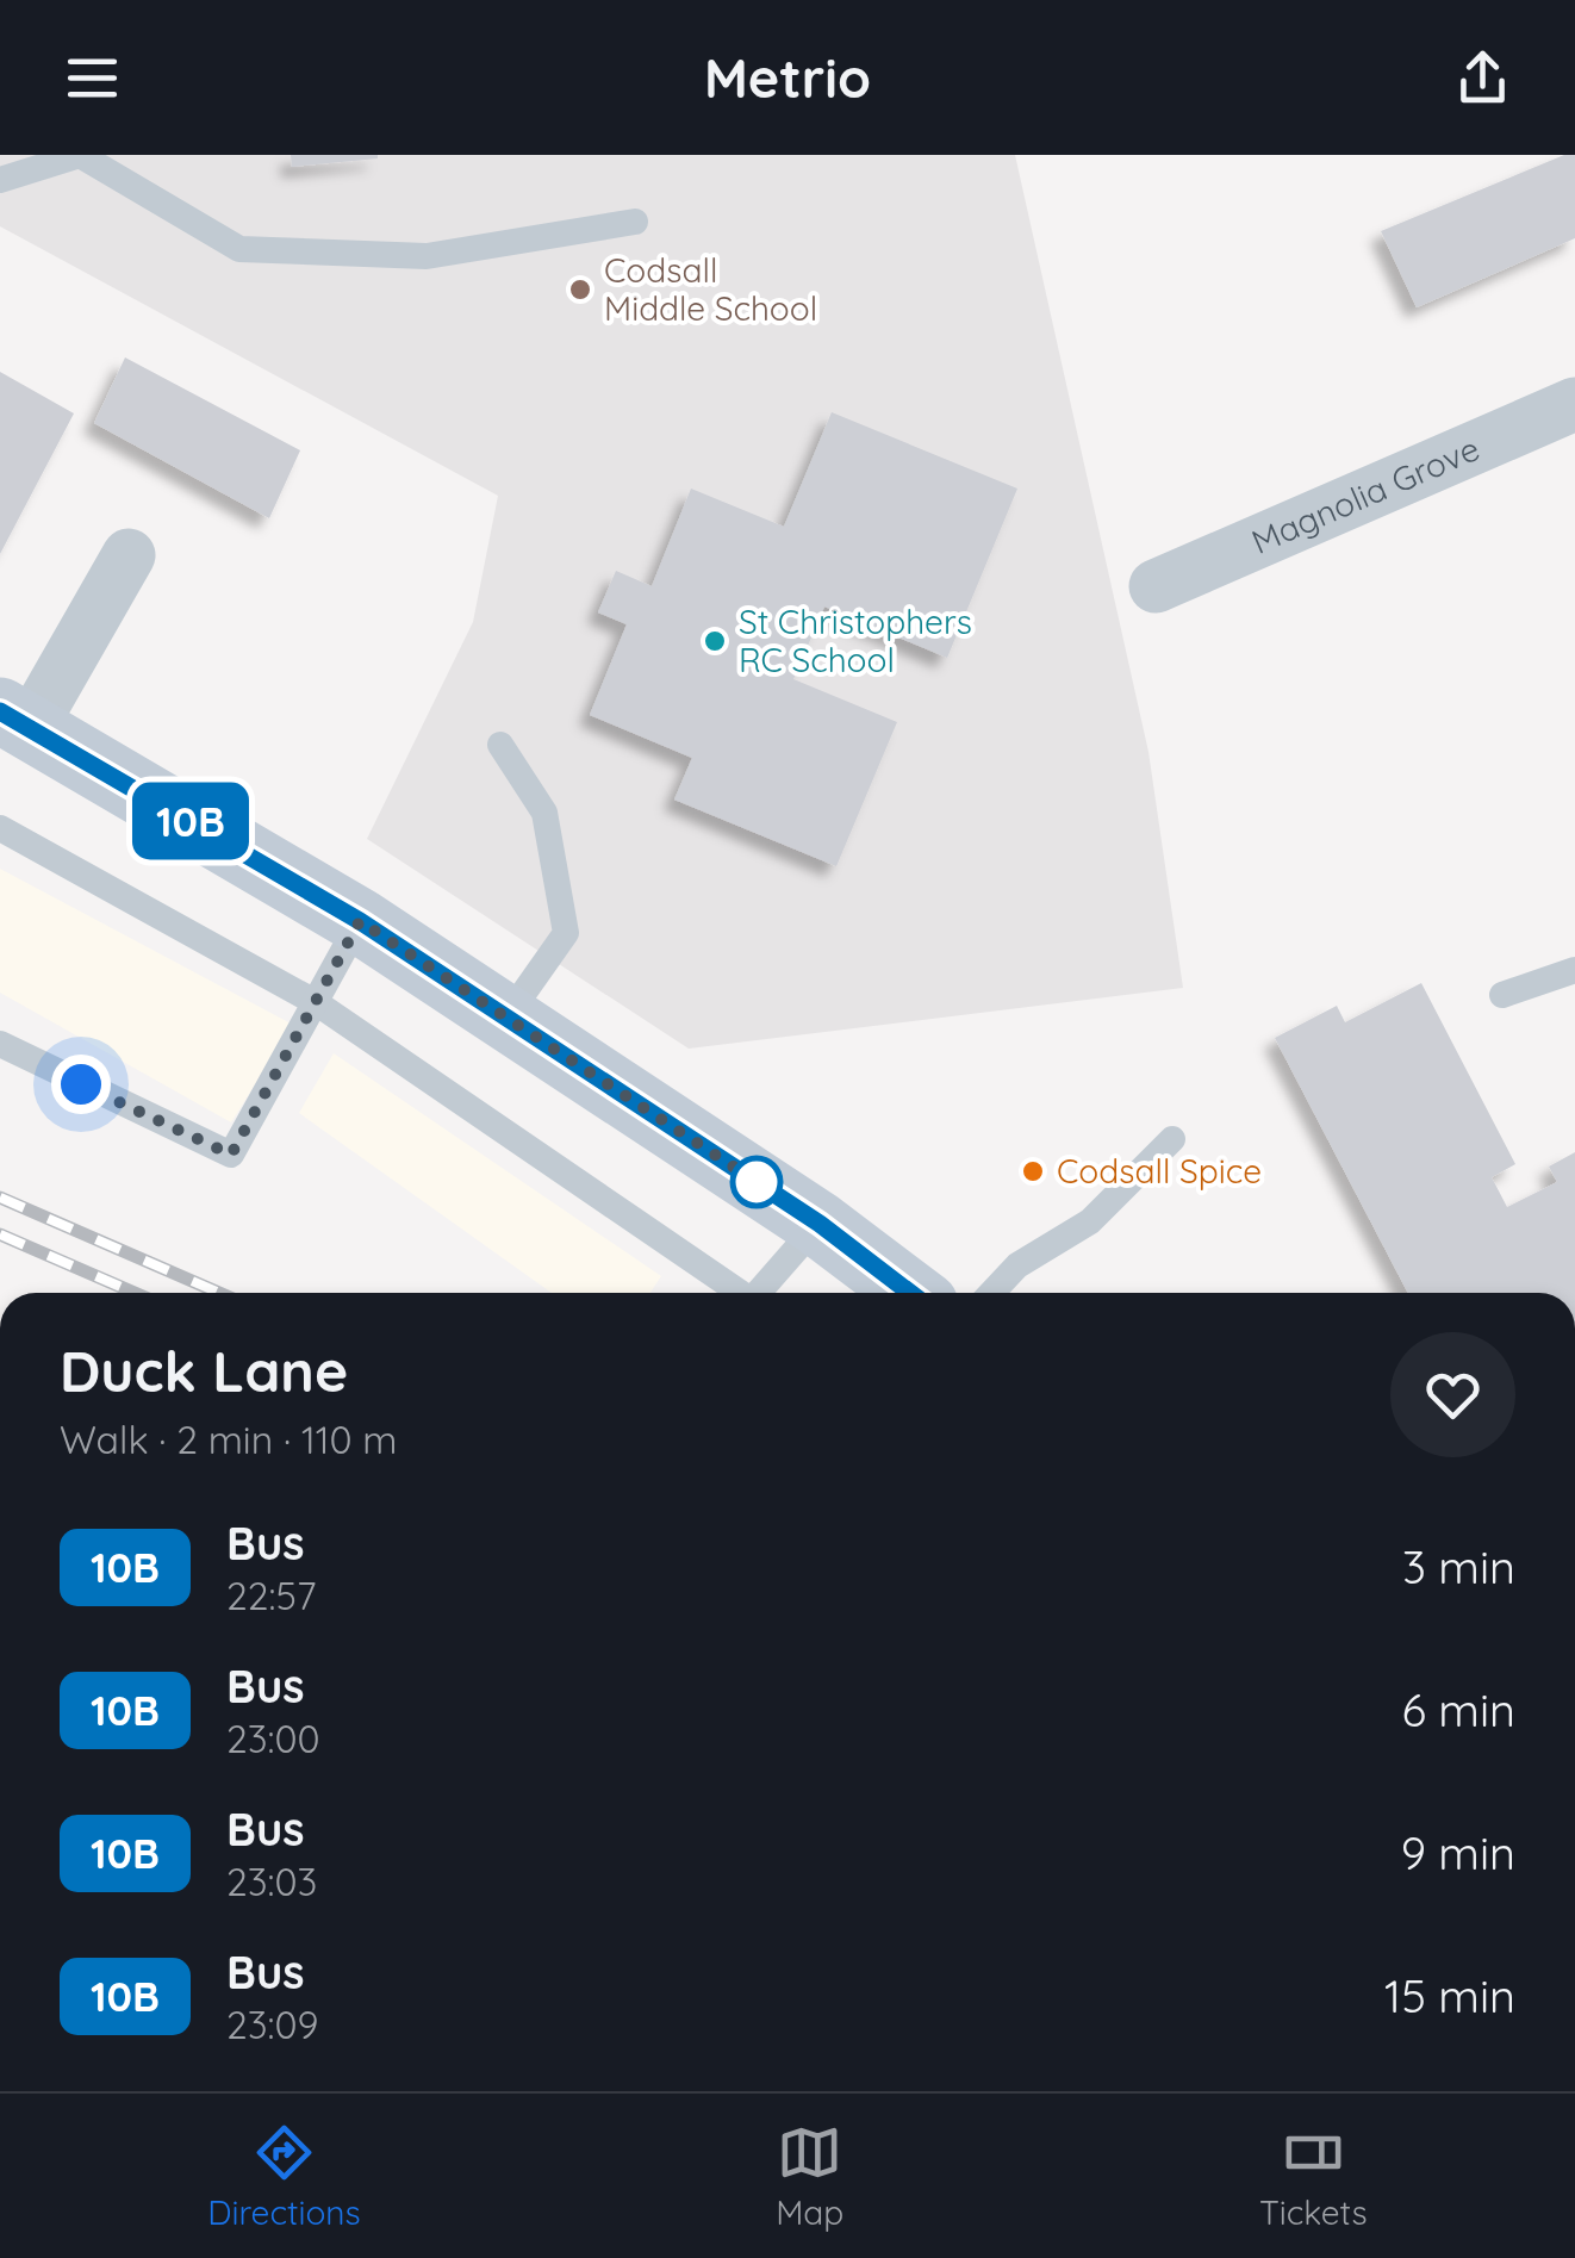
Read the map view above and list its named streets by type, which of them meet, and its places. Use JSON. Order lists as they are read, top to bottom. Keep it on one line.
{"streets":{"street":["Magnolia Grove"]},"places":["Codsall Middle School","St Christophers RC School","Codsall Spice"],"lines":["bus line 10B"],"page":{"header":"Metrio","on_map":"10B","heading":["Duck Lane","Walk · 2 min · 110 m"],"list":[{"mark":"10B","name":"Bus","note":"22:57","value":"3 min"},{"mark":"10B","name":"Bus","note":"23:00","value":"6 min"},{"mark":"10B","name":"Bus","note":"23:03","value":"9 min"},{"mark":"10B","name":"Bus","note":"23:09","value":"15 min"}],"tabs":["Directions","Map","Tickets"]}}
